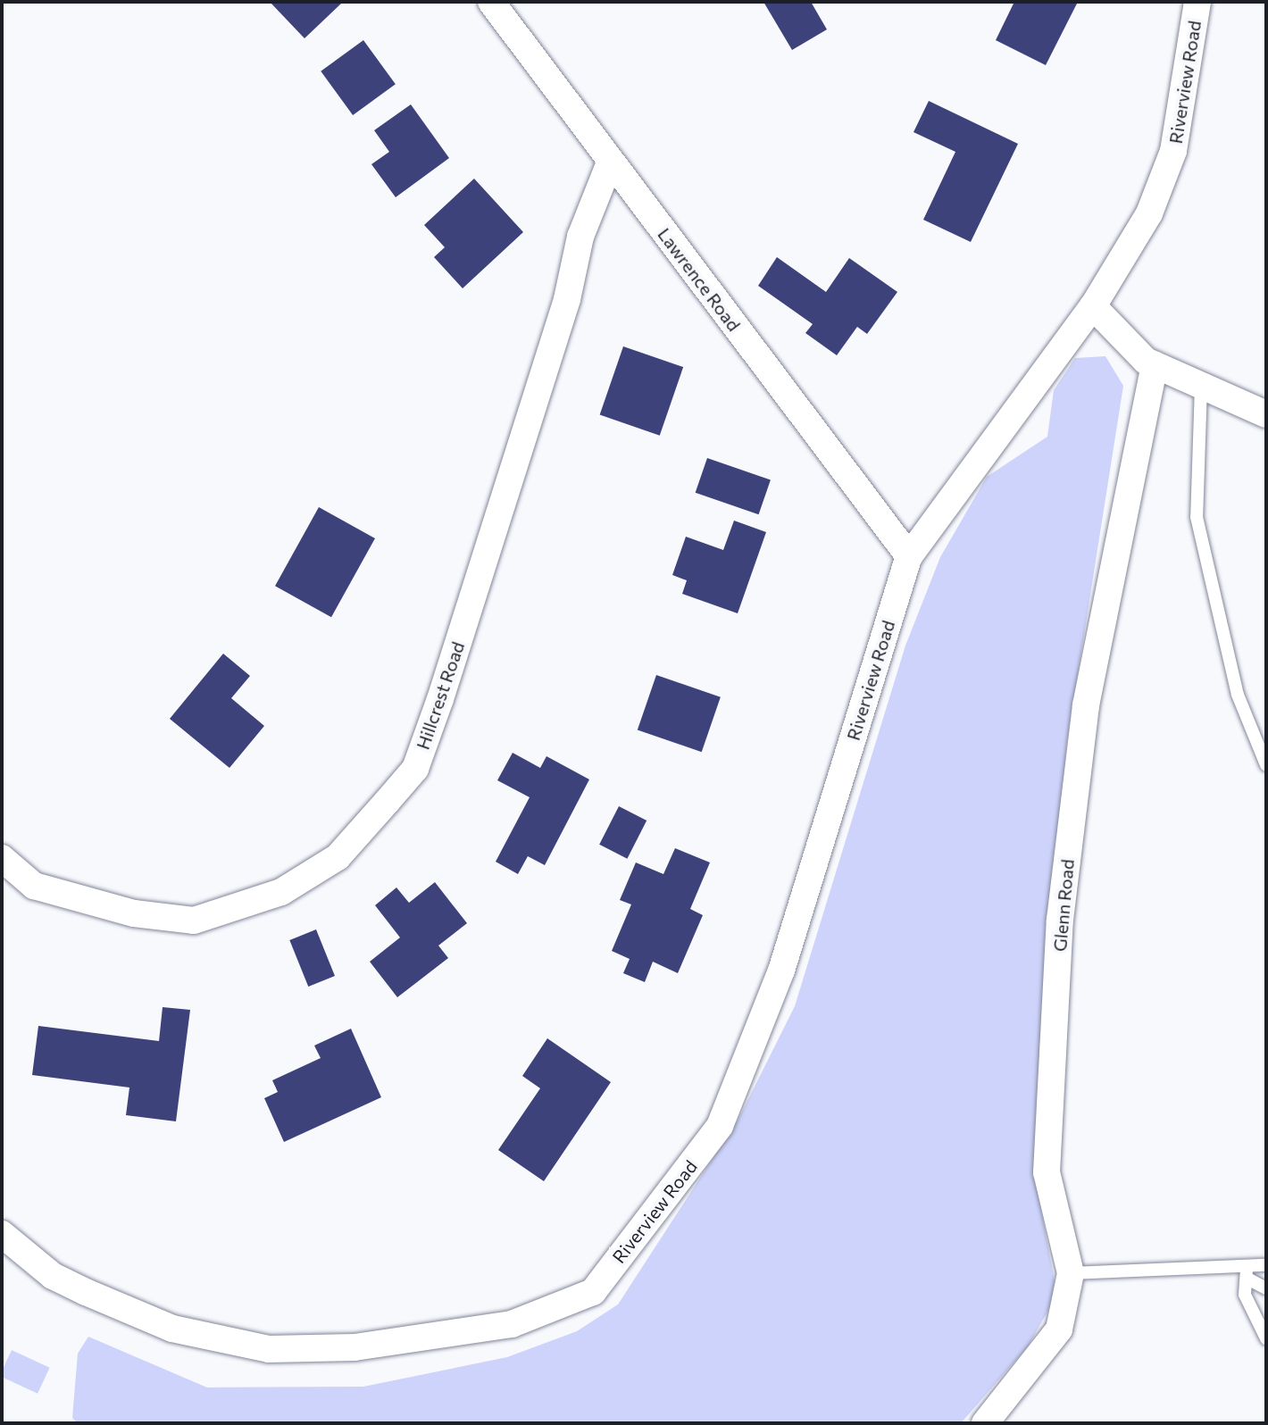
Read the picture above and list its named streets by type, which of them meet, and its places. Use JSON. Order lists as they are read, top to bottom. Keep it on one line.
{"streets":{"street":["Riverview Road","Lawrence Road","Hillcrest Road","Glenn Road"]},"crossings":[["Riverview Road","Lawrence Road"],["Lawrence Road","Hillcrest Road"]]}
